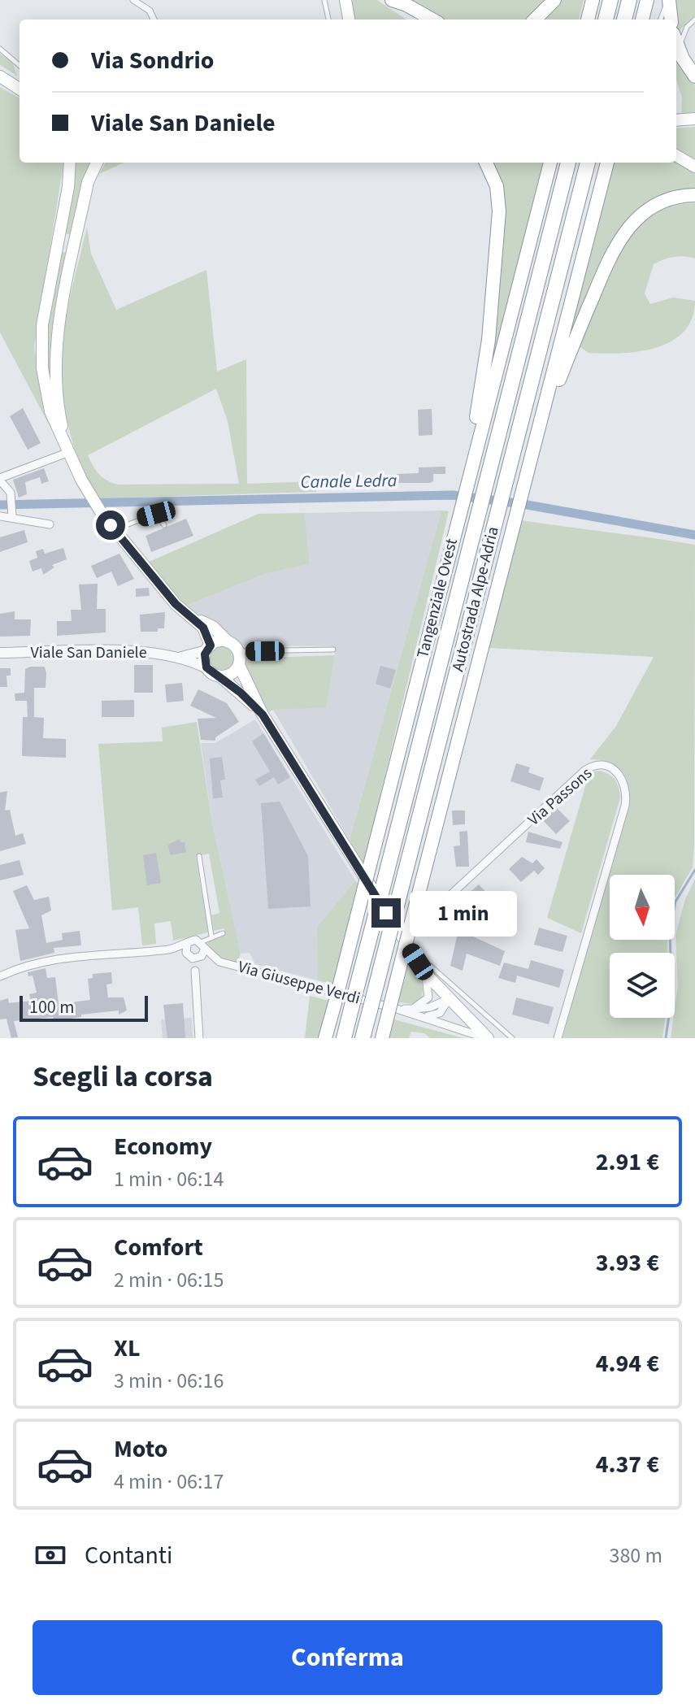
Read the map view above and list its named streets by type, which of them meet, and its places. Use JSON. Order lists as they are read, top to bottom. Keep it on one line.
{"streets":{"highway":["Tangenziale Ovest","Autostrada Alpe-Adria"],"main road":["Viale San Daniele"],"street":["Via Passons","Via Giuseppe Verdi"]},"crossings":[["Viale San Daniele","Via Giuseppe Verdi"]],"water":["Canale Ledra"],"scale_bar":"100 m","north":"bottom","page":{"banner":["Via Sondrio","Viale San Daniele"],"bubble":"1 min","scale":"100 m","heading":"Scegli la corsa","list":[{"name":"Economy","note":"1 min · 06:14","value":"2.91 €"},{"name":"Comfort","note":"2 min · 06:15","value":"3.93 €"},{"name":"XL","note":"3 min · 06:16","value":"4.94 €"},{"name":"Moto","note":"4 min · 06:17","value":"4.37 €"}],"pay":["Contanti","380 m"],"buttons":"Conferma"}}
